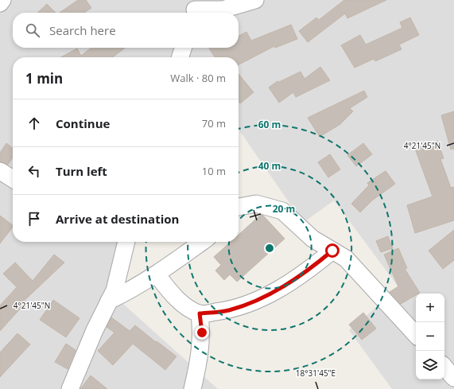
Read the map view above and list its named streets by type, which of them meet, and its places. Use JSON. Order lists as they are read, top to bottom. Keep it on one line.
{"page":{"search":"Search here","heading":["1 min","Walk · 80 m"],"list":[["Continue","70 m"],["Turn left","10 m"],"Arrive at destination"],"map_buttons":["+","−"]},"coordinates":["4°21'45\"N","18°31'45\"E"],"rings":["60 m","40 m","20 m"]}
